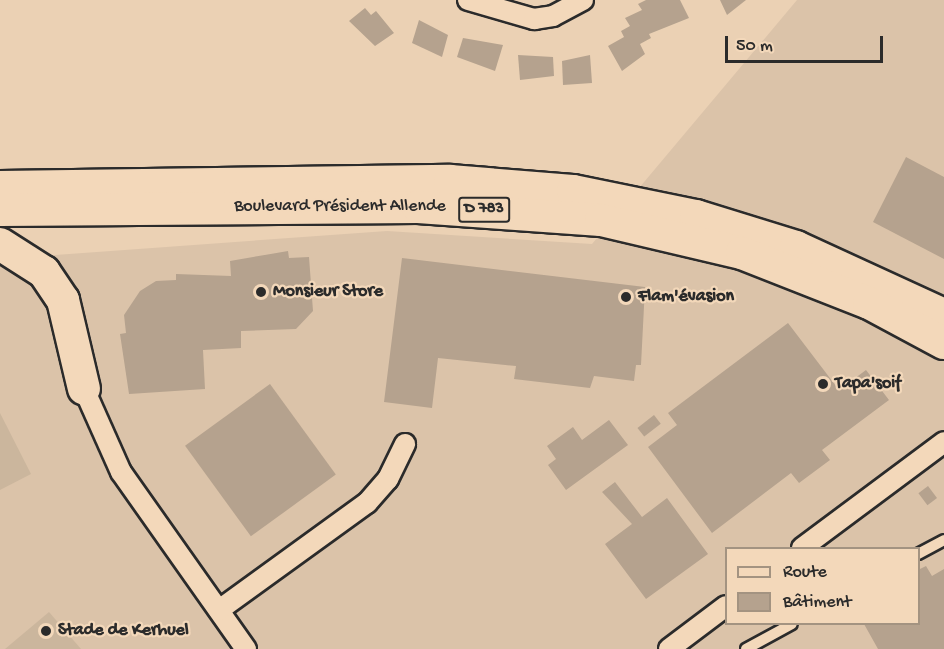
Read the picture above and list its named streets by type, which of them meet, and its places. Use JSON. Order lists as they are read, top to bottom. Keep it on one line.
{"streets":{"main road":["Boulevard Président Allende","D 783"]},"places":["Monsieur Store","Flam'évasion","Tapa'soif","Stade de Kerhuel"],"legend":["Route","Bâtiment"],"scale_bar":"50 m"}
